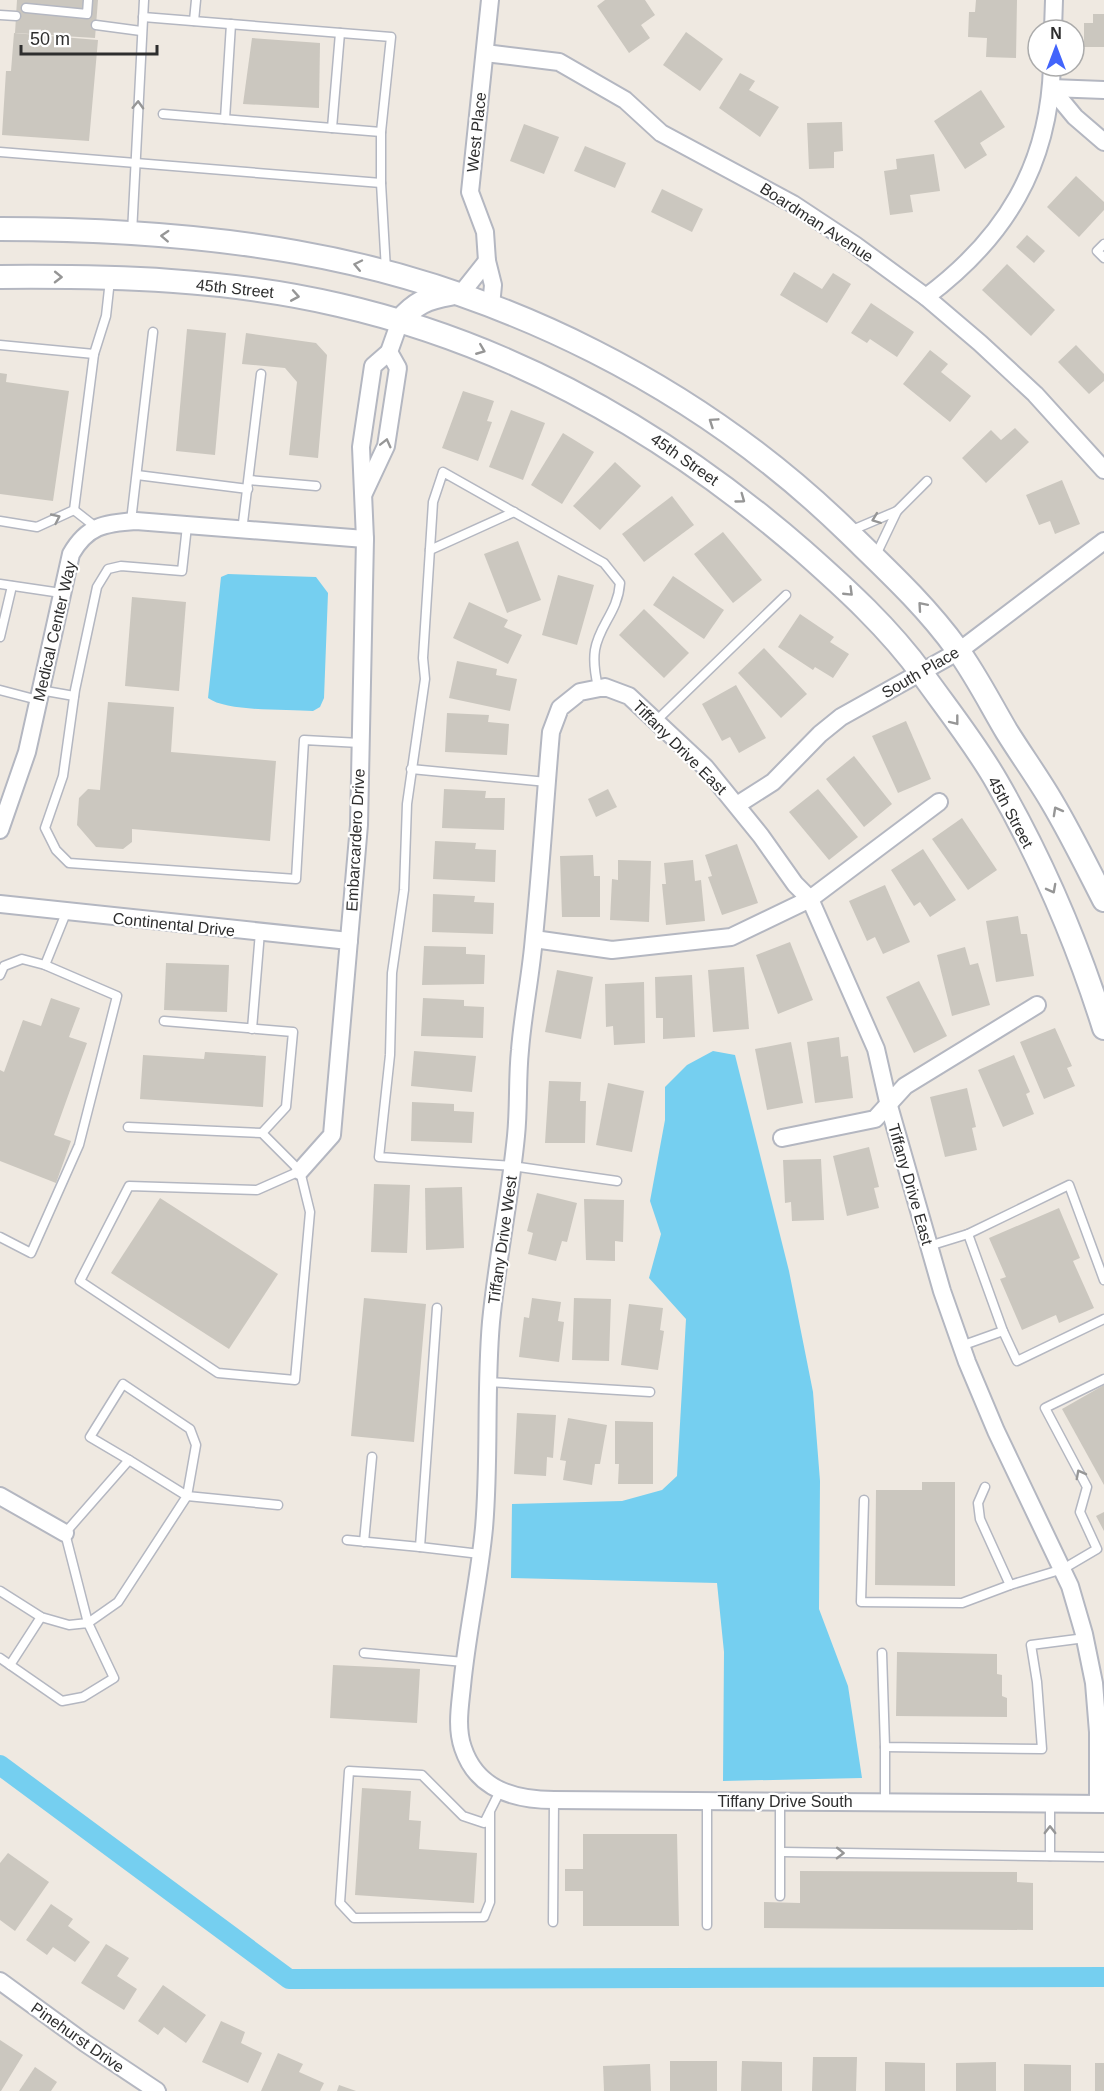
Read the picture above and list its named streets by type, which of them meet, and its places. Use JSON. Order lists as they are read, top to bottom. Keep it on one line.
{"streets":{"main road":["45th Street"],"street":["West Place","Boardman Avenue","Medical Center Way","South Place","Tiffany Drive East","Embarcardero Drive","Continental Drive","Tiffany Drive West","Tiffany Drive South","Pinehurst Drive"]},"crossings":[["West Place","Boardman Avenue"],["45th Street","South Place"],["45th Street","Embarcardero Drive"],["Medical Center Way","Embarcardero Drive"],["South Place","Tiffany Drive East"],["Tiffany Drive East","Tiffany Drive West"],["Tiffany Drive East","Tiffany Drive South"],["Embarcardero Drive","Continental Drive"],["Tiffany Drive West","Tiffany Drive South"]],"scale_bar":"50 m","north":"top"}
